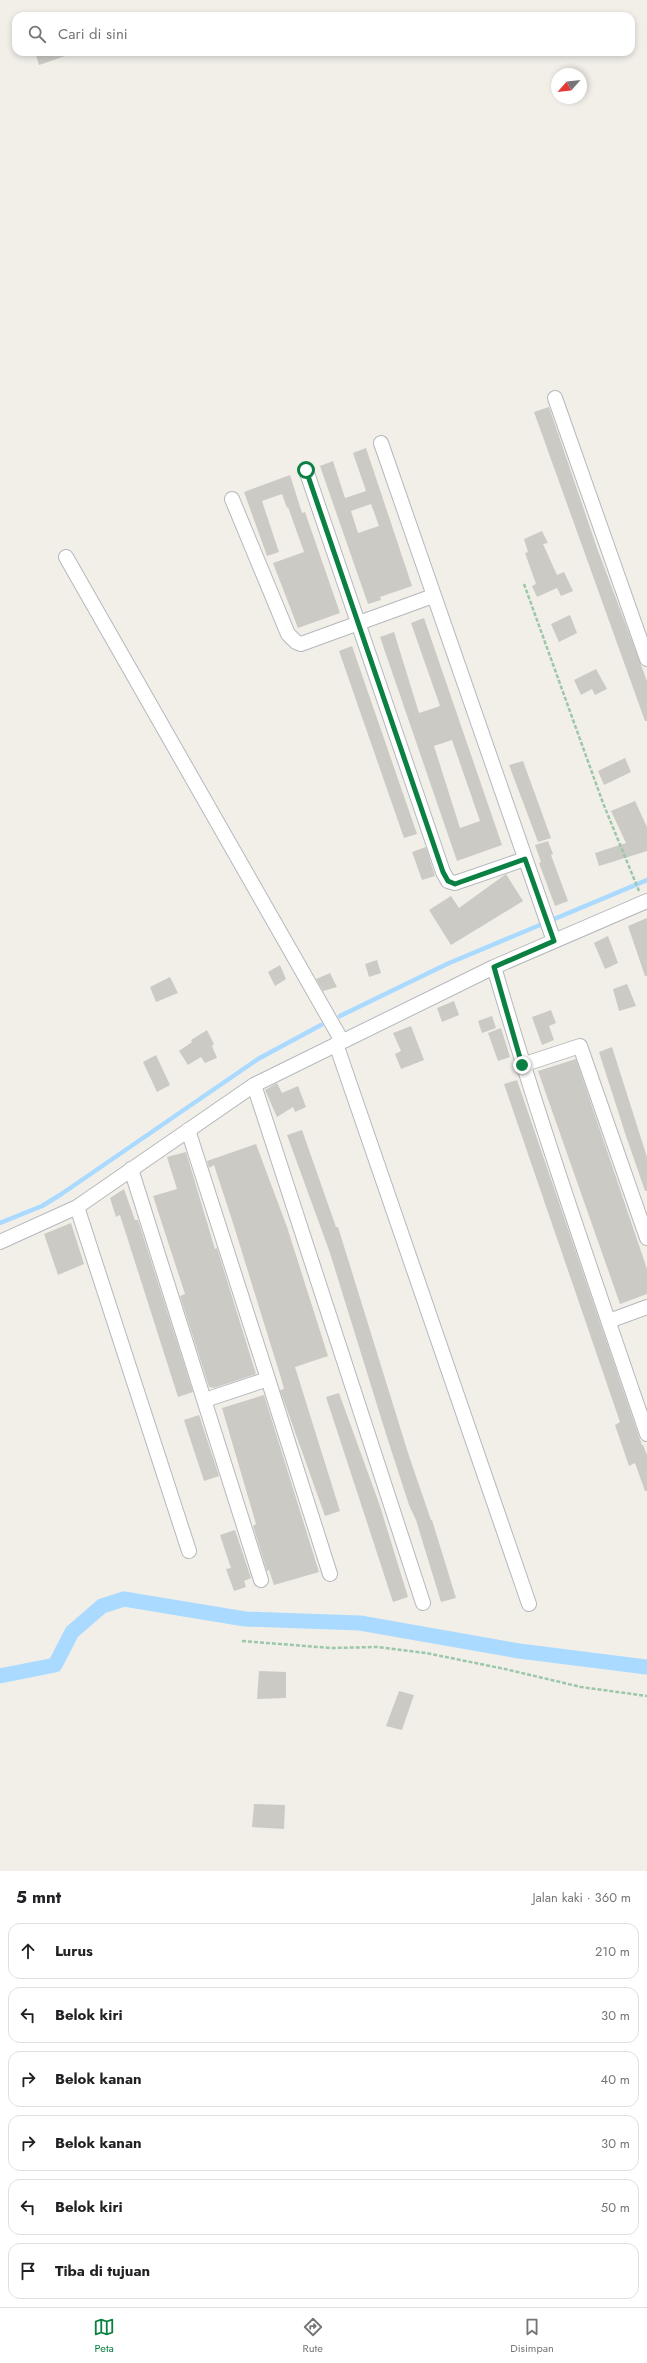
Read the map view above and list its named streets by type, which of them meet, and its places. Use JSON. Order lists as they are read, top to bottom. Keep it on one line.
{"north":"bottom left","page":{"search":"Cari di sini","heading":["5 mnt","Jalan kaki · 360 m"],"list":[["Lurus","210 m"],["Belok kiri","30 m"],["Belok kanan","40 m"],["Belok kanan","30 m"],["Belok kiri","50 m"],"Tiba di tujuan"],"nav":["Peta","Rute","Disimpan"]}}
